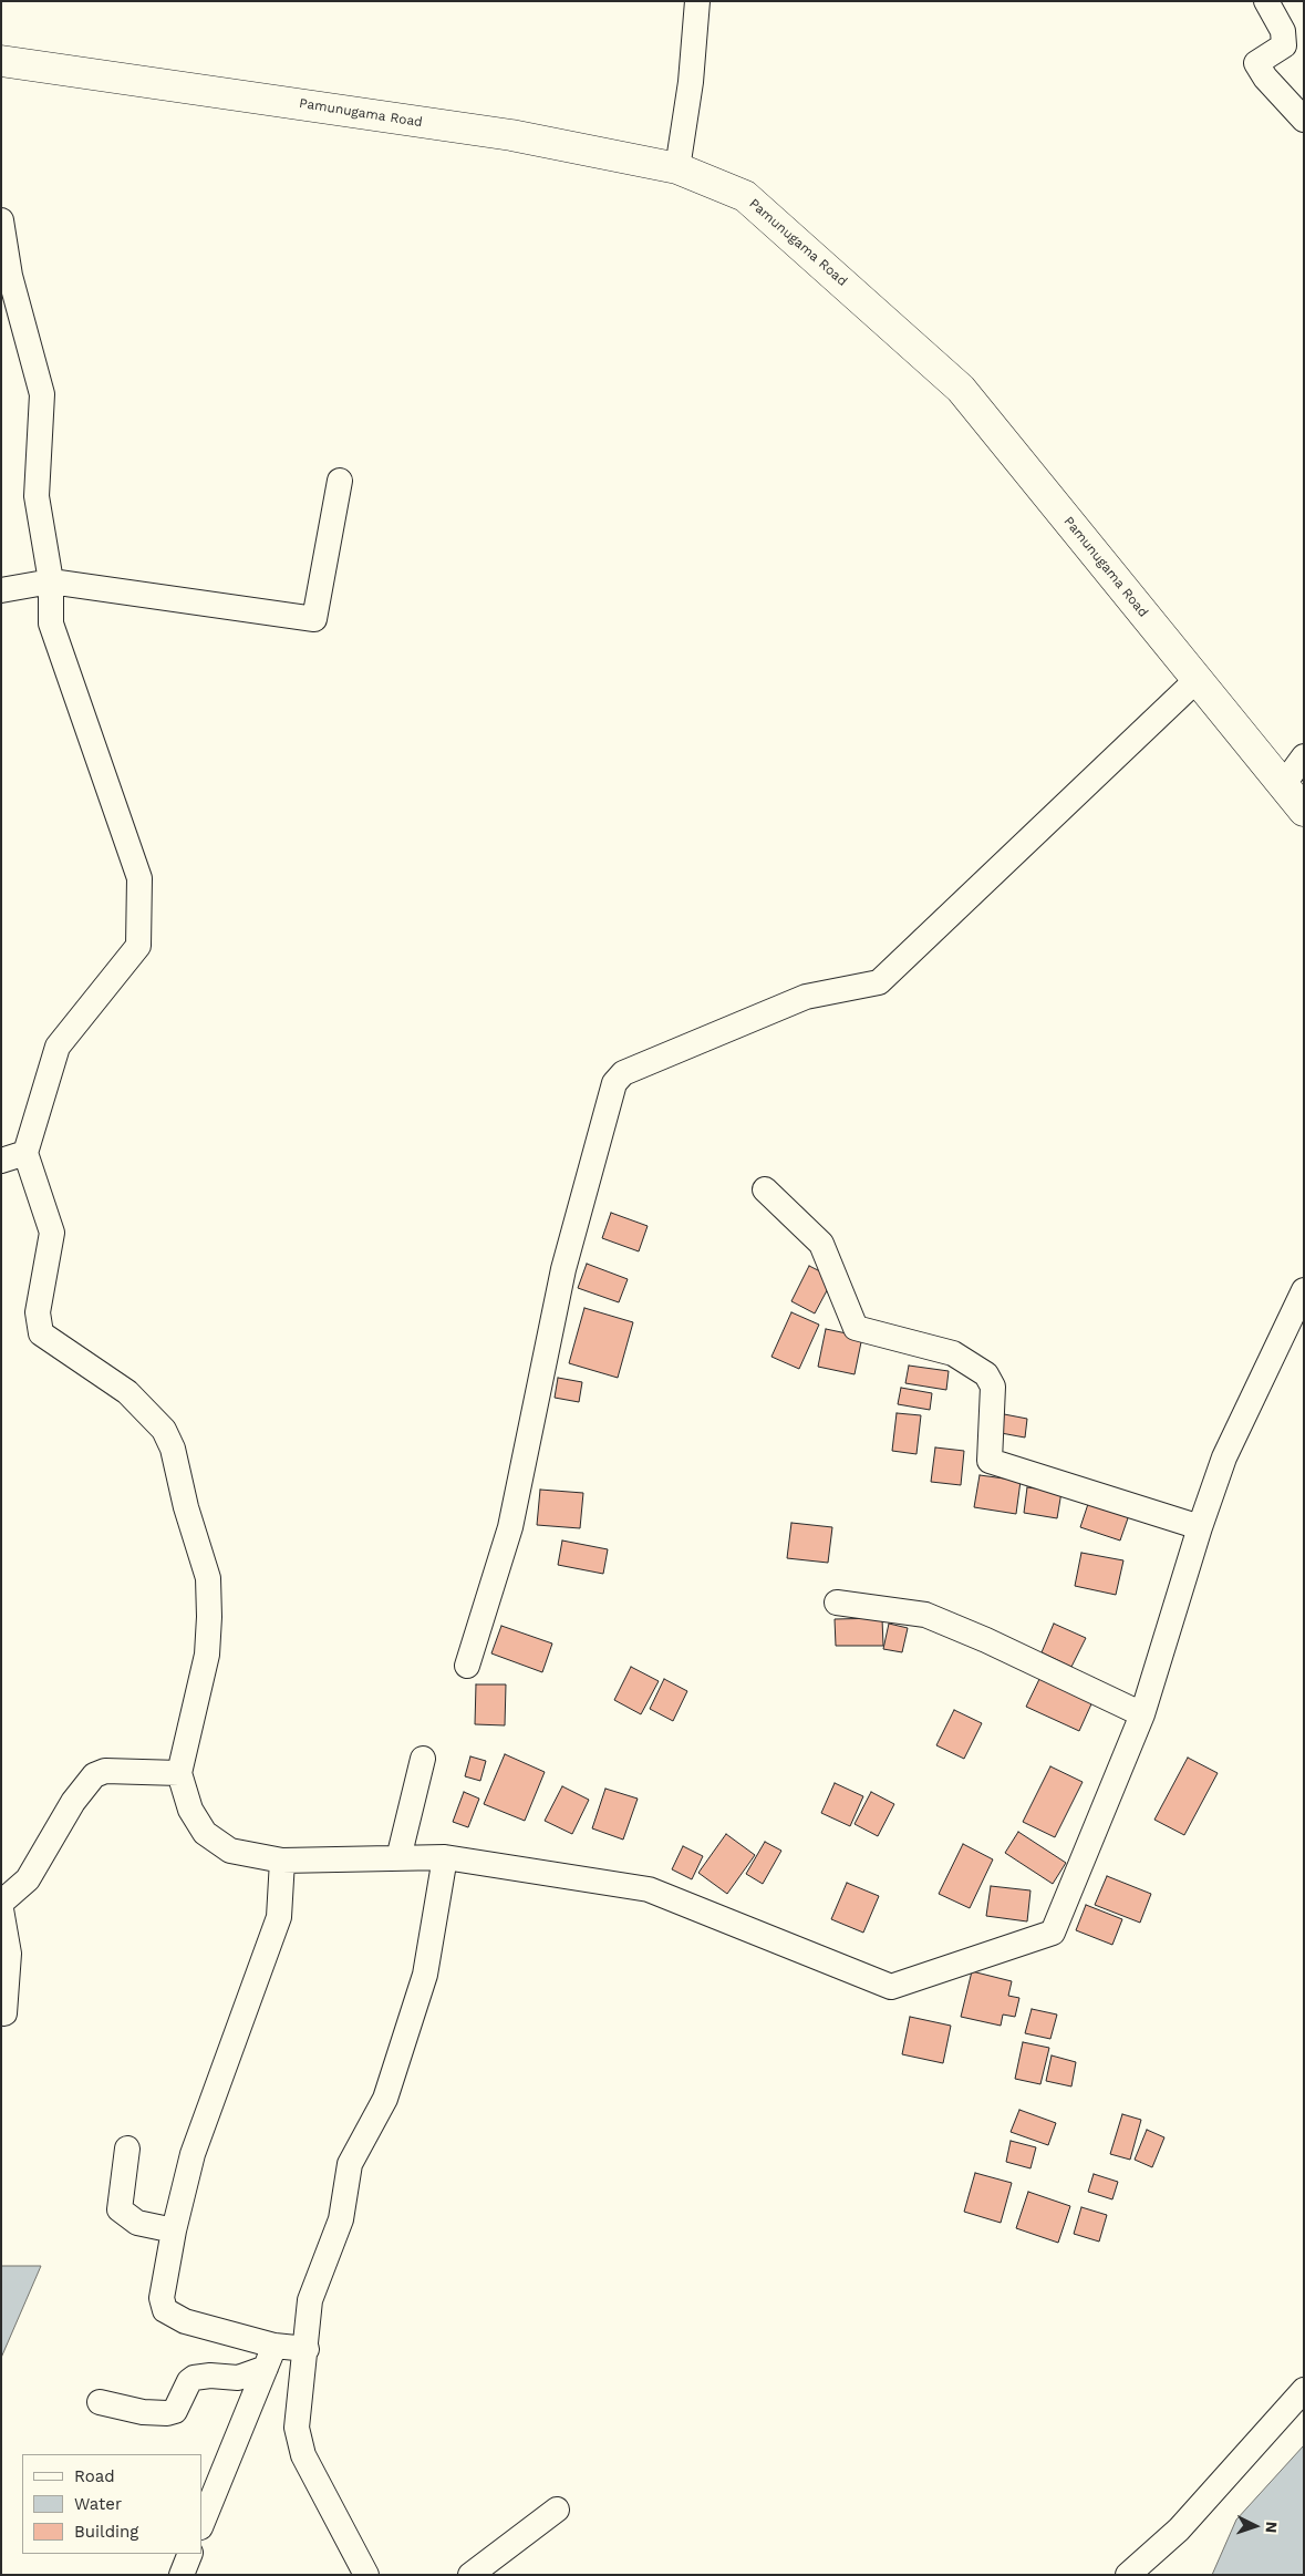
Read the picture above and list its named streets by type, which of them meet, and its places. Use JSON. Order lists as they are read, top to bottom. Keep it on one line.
{"streets":{"main road":["Pamunugama Road"]},"legend":["Road","Water","Building"],"north":"right"}
